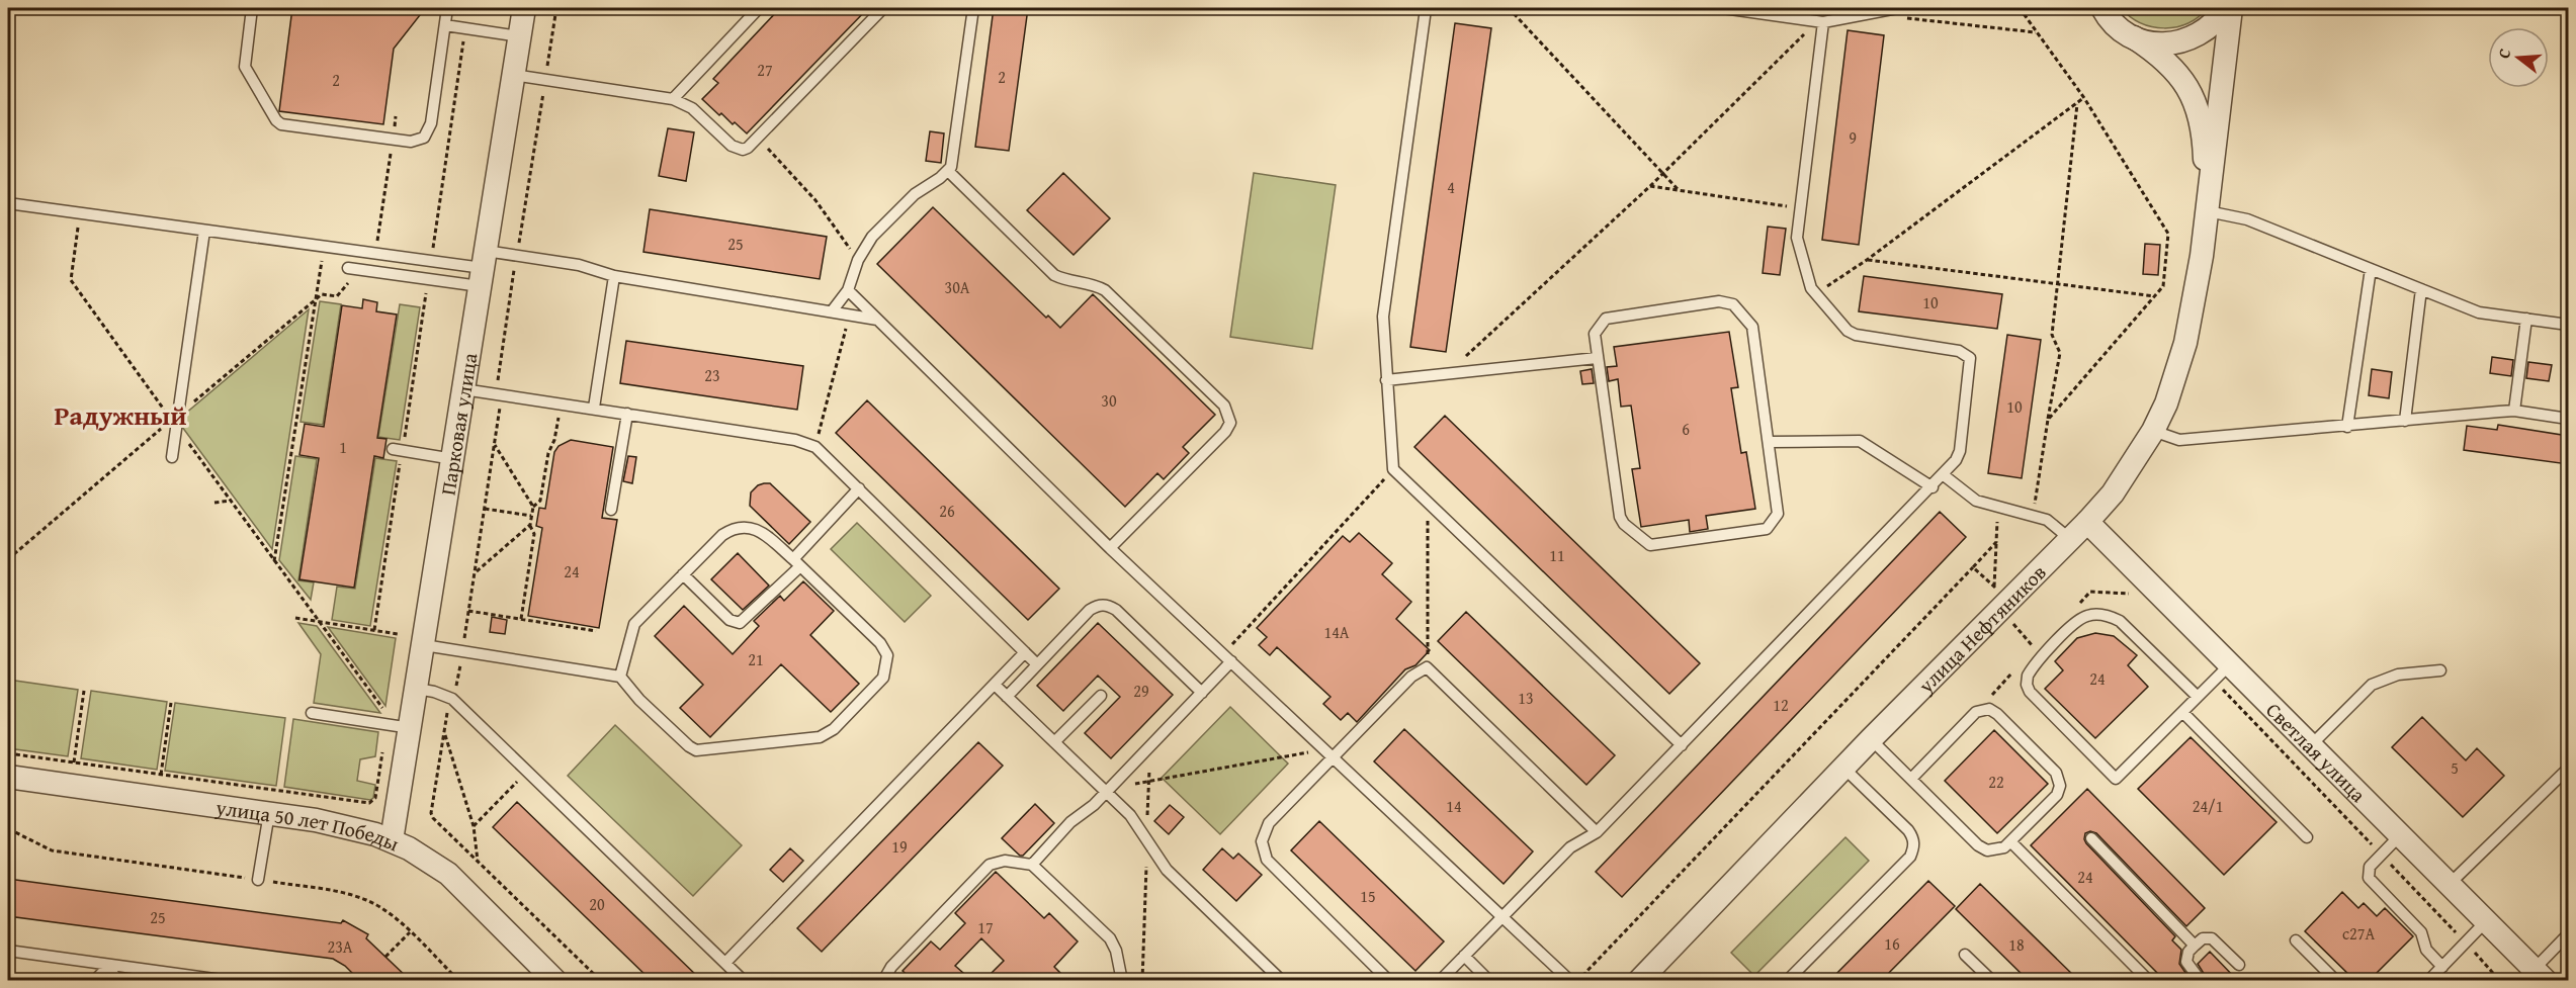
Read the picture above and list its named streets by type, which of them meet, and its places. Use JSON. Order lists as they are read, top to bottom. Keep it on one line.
{"streets":{"street":["Парковая улица","улица Нефтяников","Светлая улица","улица 50 лет Победы"]},"crossings":[["Парковая улица","улица 50 лет Победы"],["улица Нефтяников","Светлая улица"]],"districts":["Радужный"],"house_numbers":["27","2","2","9","4","25","30А","10","23","30","10","6","1","26","11","24","14А","21","24","29","13","12","5","22","14","24/1","19","24","15","20","25","17","с27А","16","18","23А"],"north":"left"}
